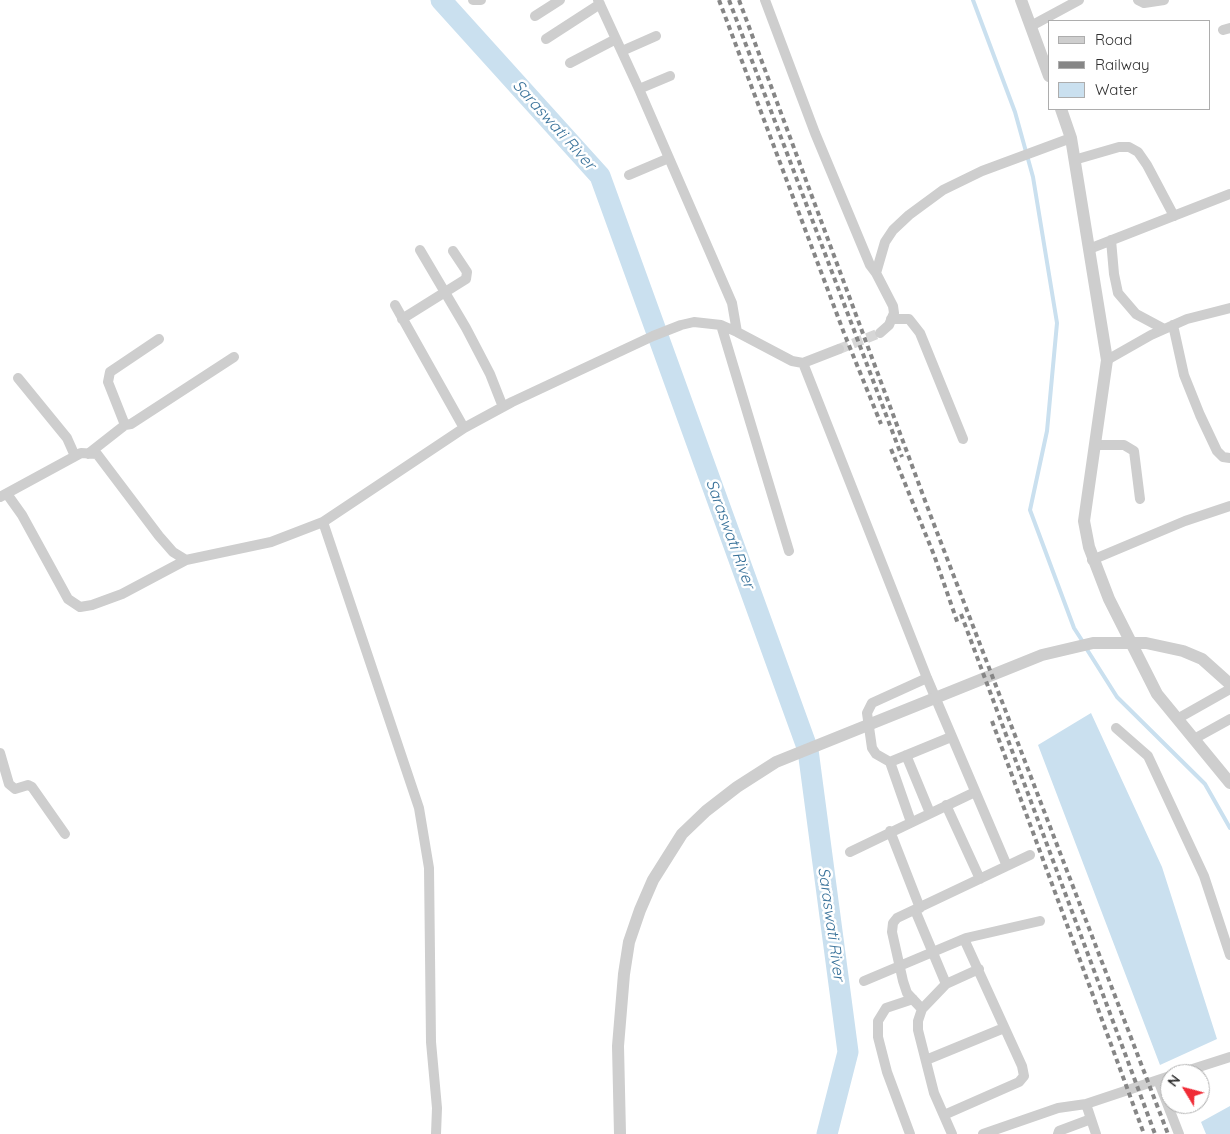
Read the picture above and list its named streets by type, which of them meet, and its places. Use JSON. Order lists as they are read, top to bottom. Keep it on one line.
{"water":["Saraswati River"],"legend":["Road","Railway","Water"],"north":"top left"}
